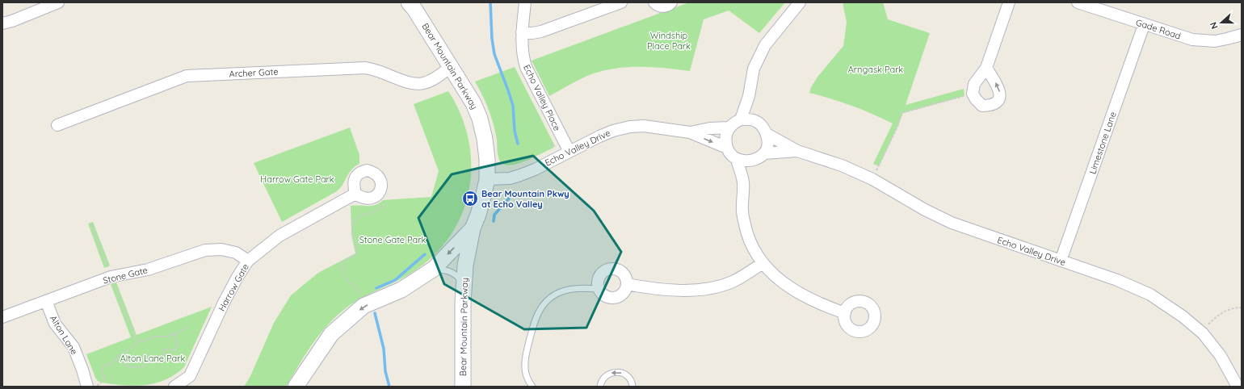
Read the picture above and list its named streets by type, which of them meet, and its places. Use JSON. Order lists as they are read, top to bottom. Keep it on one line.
{"streets":{"street":["Gade Road","Bear Mountain Parkway","Archer Gate","Echo Valley Place","Limestone Lane","Echo Valley Drive","Stone Gate","Harrow Gate","Alton Lane"]},"crossings":[["Gade Road","Limestone Lane"],["Bear Mountain Parkway","Archer Gate"],["Bear Mountain Parkway","Echo Valley Drive"],["Echo Valley Place","Echo Valley Drive"],["Limestone Lane","Echo Valley Drive"],["Stone Gate","Harrow Gate"],["Stone Gate","Alton Lane"]],"parks":["Windship Place Park","Arngask Park","Harrow Gate Park","Stone Gate Park","Alton Lane Park"],"places":{"bus stop":["Bear Mountain Pkwy at Echo Valley"]},"north":"left"}
